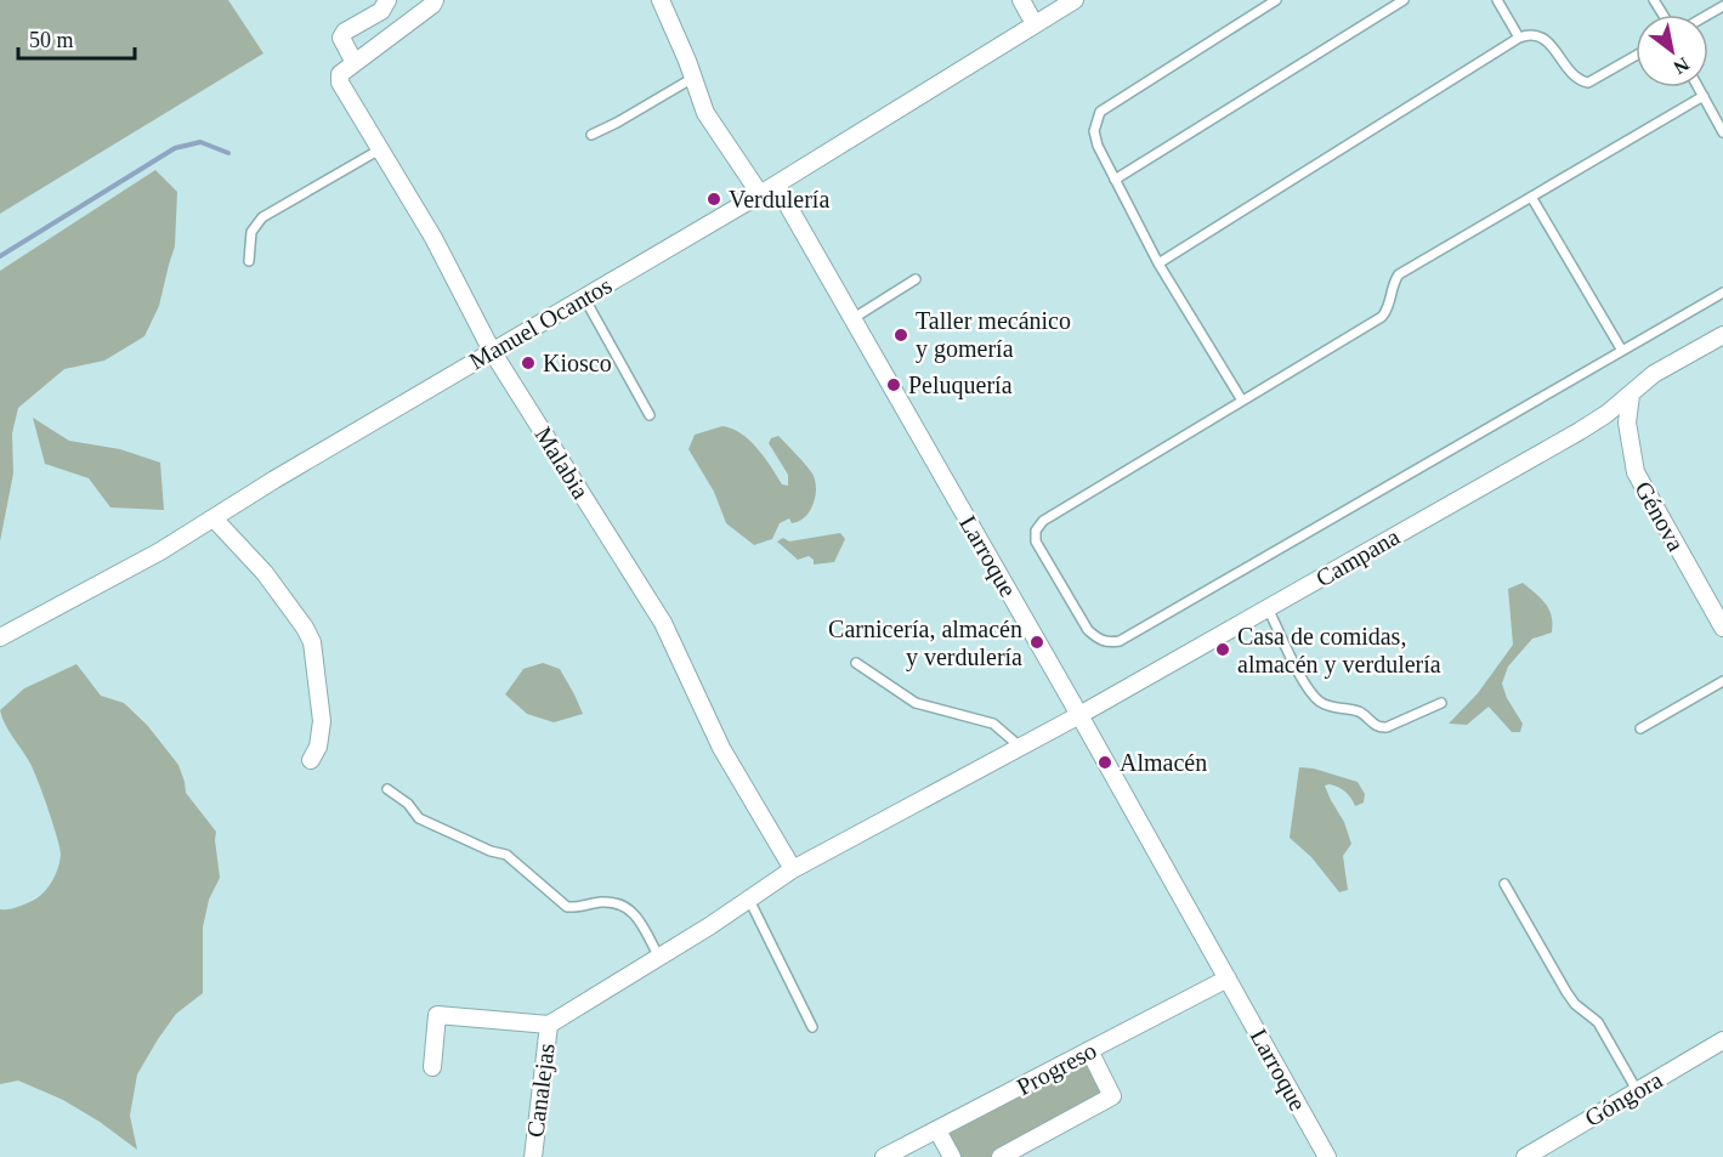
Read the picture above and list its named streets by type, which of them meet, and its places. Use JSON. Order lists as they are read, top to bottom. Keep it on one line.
{"streets":{"street":["Manuel Ocantos","Malabia","Génova","Larroque","Campana","Progreso","Canalejas","Góngora"]},"crossings":[["Manuel Ocantos","Malabia"],["Manuel Ocantos","Larroque"],["Malabia","Campana"],["Génova","Campana"],["Larroque","Campana"],["Larroque","Progreso"],["Campana","Canalejas"]],"places":["Verdulería","Taller mecánico y gomería","Kiosco","Peluquería","Carnicería, almacén y verdulería","Casa de comidas, almacén y verdulería","Almacén"],"scale_bar":"50 m","north":"bottom right"}
